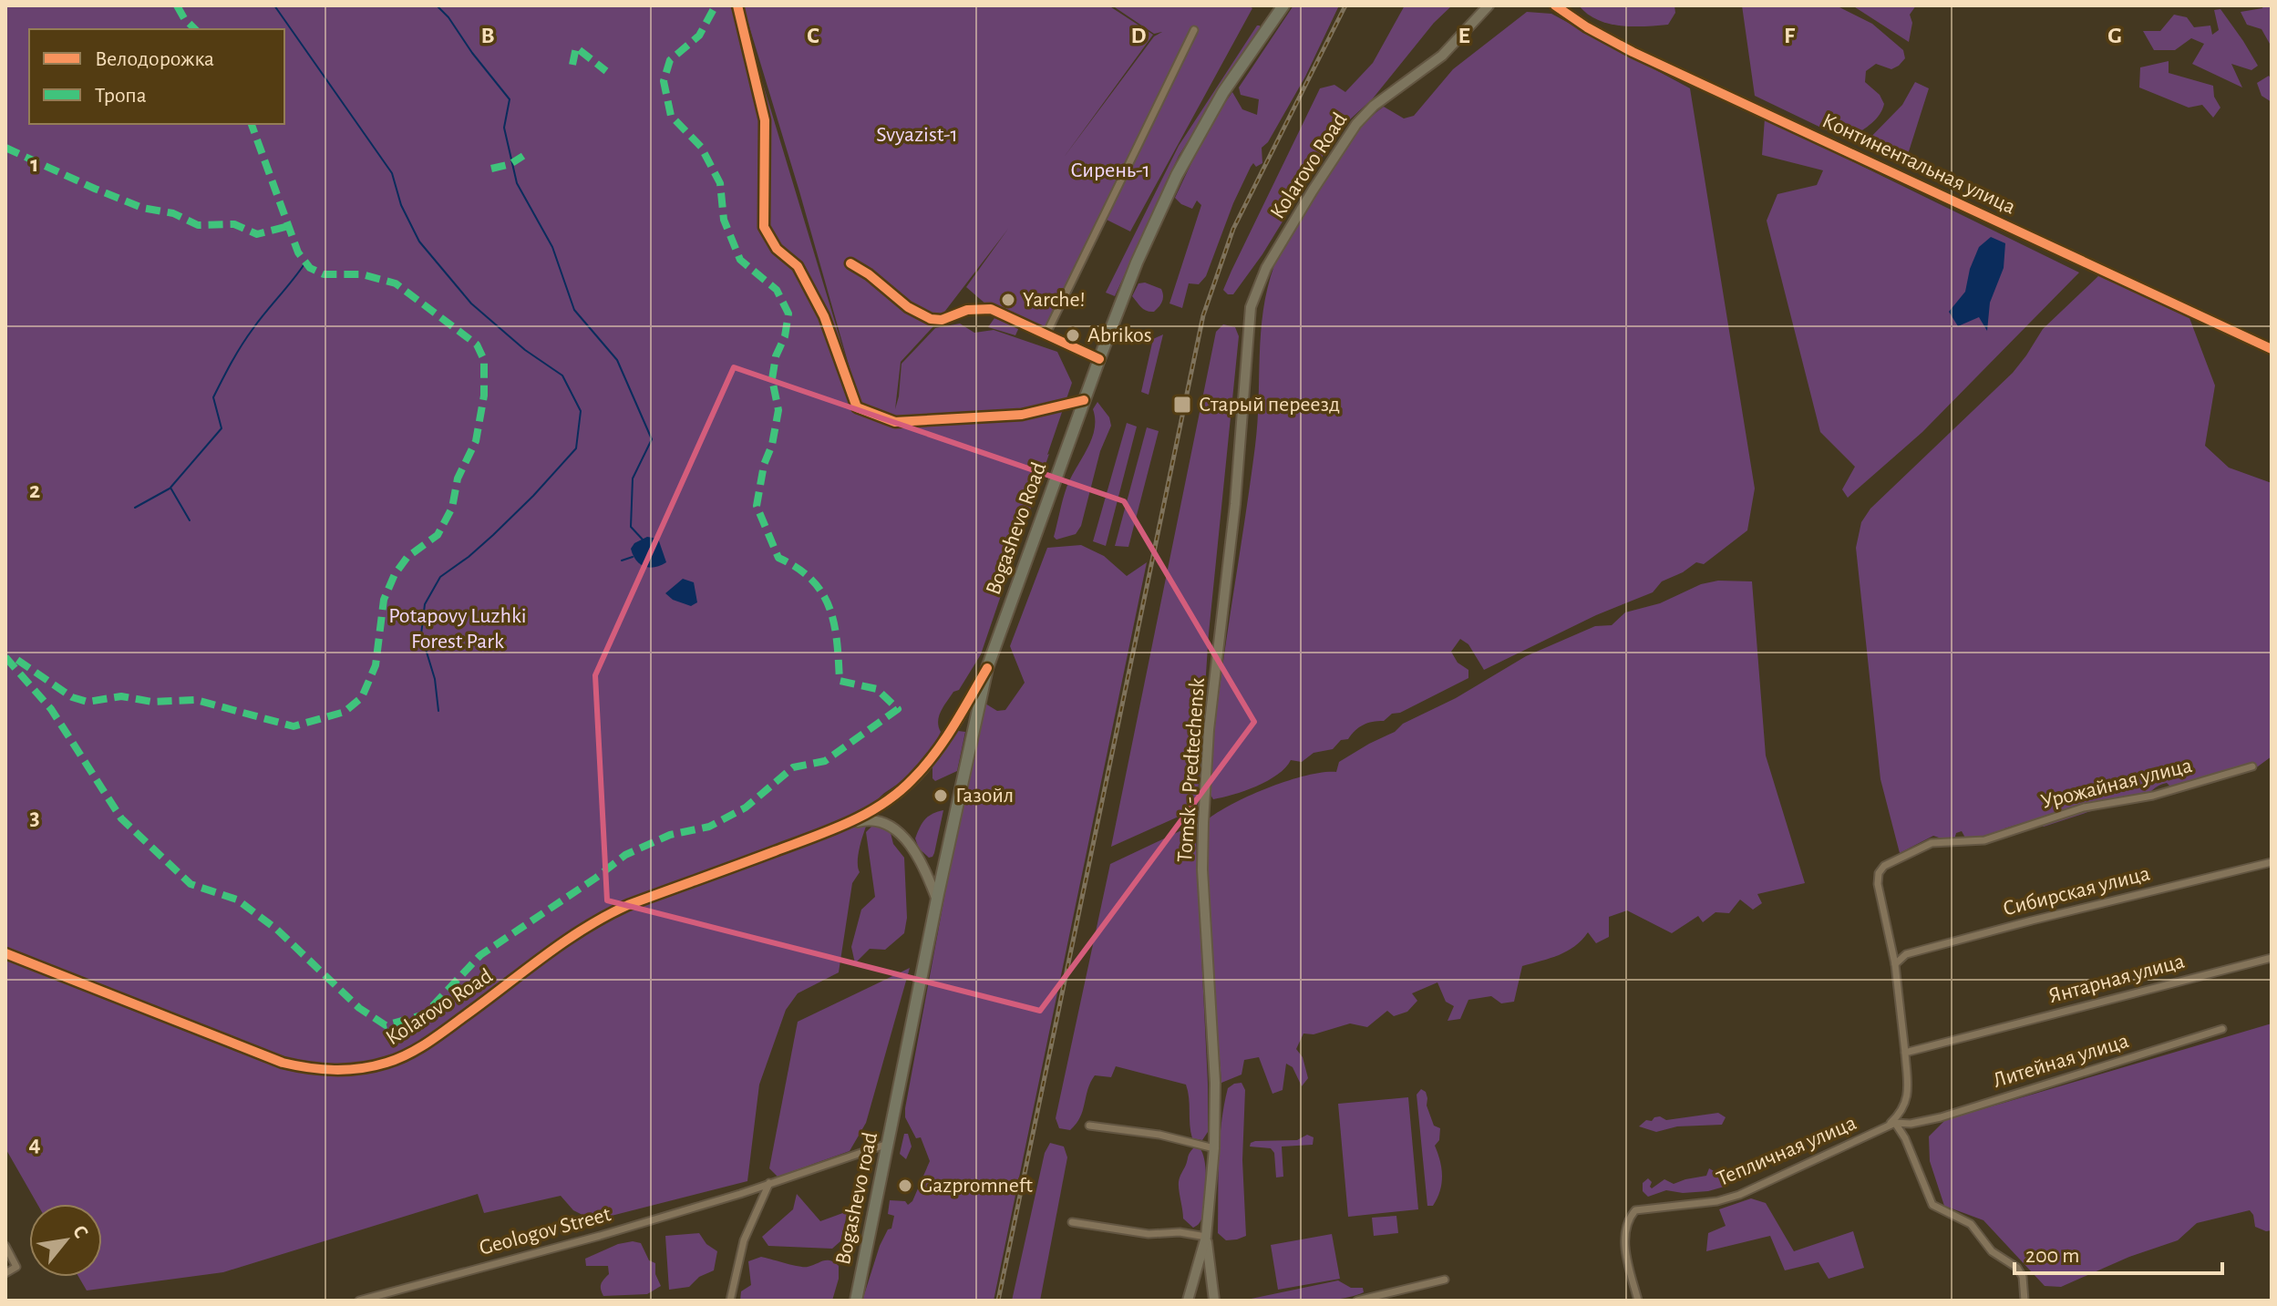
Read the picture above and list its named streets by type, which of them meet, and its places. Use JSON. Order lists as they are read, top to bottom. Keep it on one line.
{"streets":{"main road":["Bogashevo Road","Bogashevo road"],"street":["Континентальная улица","Kolarovo Road","Tomsk - Predtechensk","Урожайная улица","Сибирская улица","Янтарная улица","Литейная улица","Тепличная улица","Geologov Street"]},"crossings":[["Kolarovo Road","Tomsk - Predtechensk"],["Bogashevo Road","Bogashevo road"],["Bogashevo Road","Geologov Street"],["Урожайная улица","Сибирская улица"],["Bogashevo road","Geologov Street"]],"parks":["Svyazist-1","Сирень-1","Potapovy Luzhki Forest Park"],"places":{"other":["Yarche!","Abrikos","Газойл","Gazpromneft"],"transit":["Старый переезд"]},"legend":["Велодорожка","Тропа"],"scale_bar":"200 m","north":"top right","grid":{"columns":["B","C","D","E","F","G"],"rows":["1","2","3","4"]}}
